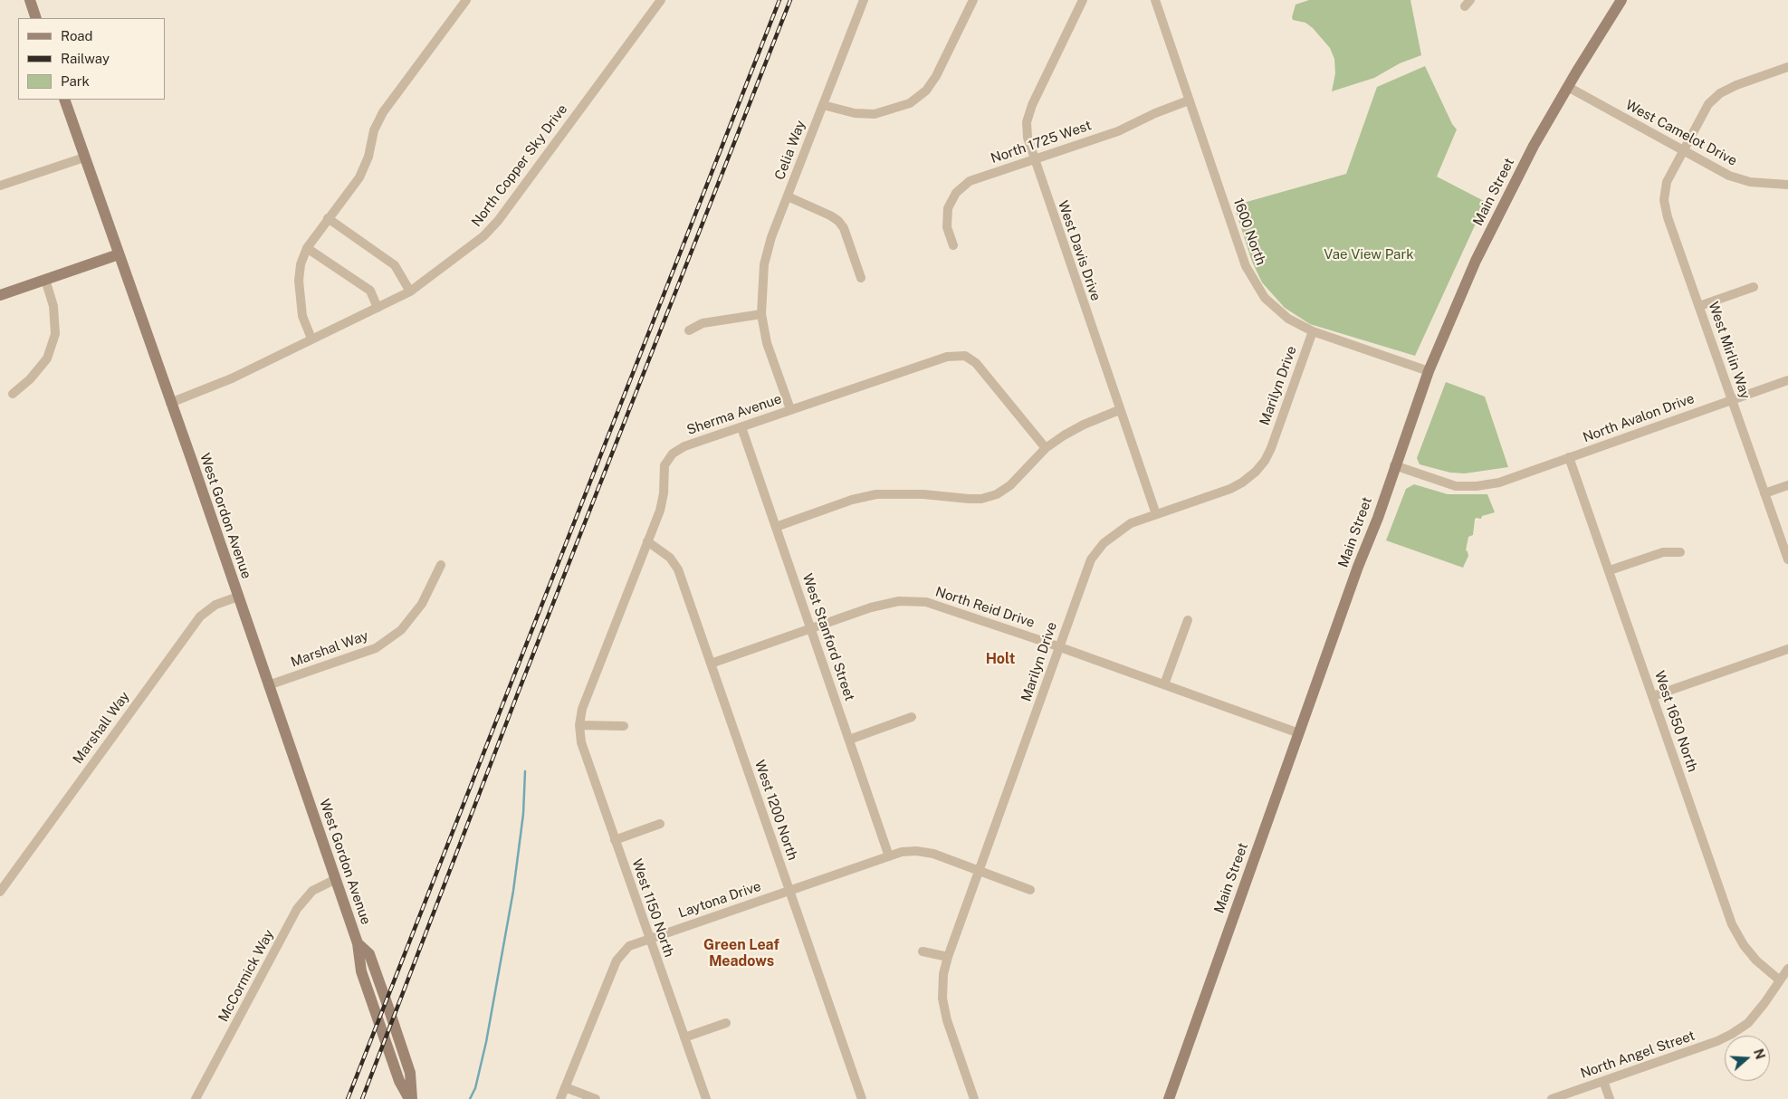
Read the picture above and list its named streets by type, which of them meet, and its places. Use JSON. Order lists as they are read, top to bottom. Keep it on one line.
{"streets":{"main road":["Main Street","West Gordon Avenue"],"street":["West Camelot Drive","North 1725 West","Celia Way","North Copper Sky Drive","1600 North","West Davis Drive","West Mirlin Way","Marilyn Drive","Sherma Avenue","North Avalon Drive","North Reid Drive","West Stanford Street","Marshal Way","West 1650 North","Marshall Way","West 1200 North","Laytona Drive","West 1150 North","McCormick Way","North Angel Street"]},"crossings":[["West Camelot Drive","Main Street"],["West Camelot Drive","West Mirlin Way"],["North 1725 West","1600 North"],["North 1725 West","West Davis Drive"],["Celia Way","Sherma Avenue"],["North Copper Sky Drive","West Gordon Avenue"],["Main Street","1600 North"],["Main Street","North Avalon Drive"],["Main Street","North Reid Drive"],["1600 North","Marilyn Drive"],["West Davis Drive","Marilyn Drive"],["West Mirlin Way","North Avalon Drive"],["Marilyn Drive","North Reid Drive"],["Marilyn Drive","Laytona Drive"],["Sherma Avenue","West Stanford Street"],["Sherma Avenue","West 1200 North"],["Sherma Avenue","West 1150 North"],["North Avalon Drive","West 1650 North"],["West Gordon Avenue","Marshal Way"],["West Gordon Avenue","Marshall Way"],["West Gordon Avenue","McCormick Way"],["North Reid Drive","West Stanford Street"],["North Reid Drive","West 1200 North"],["West Stanford Street","Laytona Drive"],["West 1650 North","North Angel Street"],["West 1200 North","Laytona Drive"],["Laytona Drive","West 1150 North"]],"districts":["Holt","Green Leaf Meadows"],"parks":["Vae View Park"],"legend":["Road","Railway","Park"],"north":"right"}
